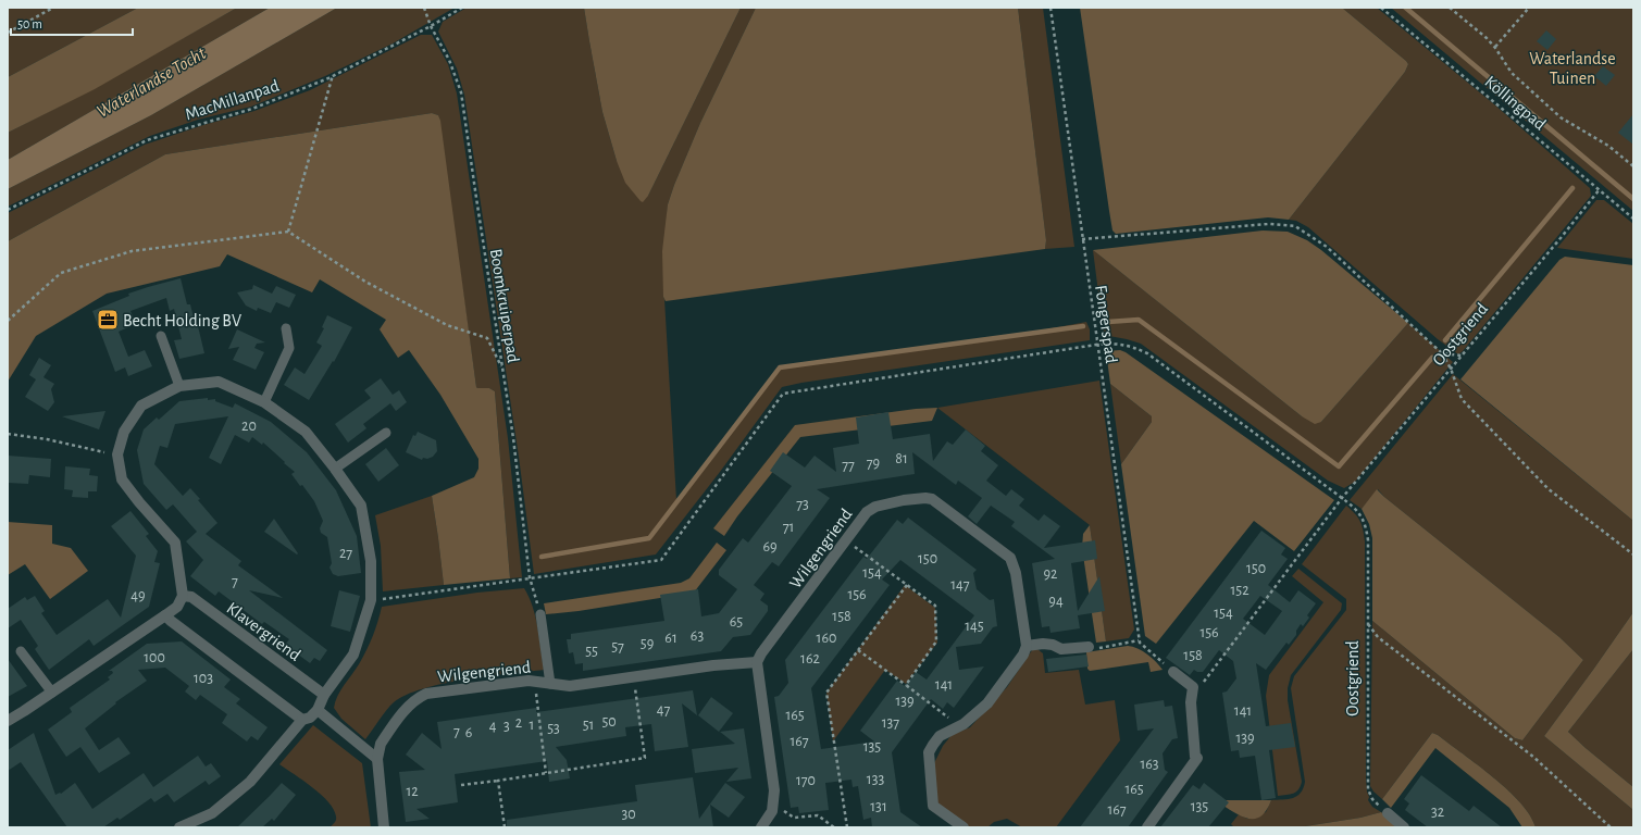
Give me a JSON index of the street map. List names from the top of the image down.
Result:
{
  "streets": {
    "street": ["Wilgengriend", "Klavergriend"],
    "path": [
      "MacMillanpad",
      "Köllingpad",
      "Boomkruiperpad",
      "Fongerspad",
      "Oostgriend"
    ]
  },
  "crossings": [
    ["MacMillanpad", "Boomkruiperpad"],
    ["Köllingpad", "Oostgriend"],
    ["Boomkruiperpad", "Oostgriend"],
    ["Fongerspad", "Oostgriend"]
  ],
  "water": ["Waterlandse Tocht"],
  "parks": ["Waterlandse Tuinen"],
  "places": {
    "office": ["Becht Holding BV"]
  },
  "house_numbers": [
    "20",
    "81",
    "79",
    "77",
    "73",
    "71",
    "69",
    "27",
    "150",
    "150",
    "154",
    "92",
    "7",
    "147",
    "152",
    "156",
    "49",
    "94",
    "154",
    "158",
    "65",
    "145",
    "156",
    "63",
    "61",
    "160",
    "59",
    "57",
    "55",
    "158",
    "100",
    "162",
    "103",
    "141",
    "139",
    "47",
    "141",
    "165",
    "50",
    "2",
    "137",
    "1",
    "51",
    "4",
    "3",
    "53",
    "7",
    "6",
    "139",
    "167",
    "135",
    "163",
    "133",
    "170",
    "165",
    "12",
    "131",
    "135",
    "167",
    "32",
    "30"
  ],
  "scale_bar": "50 m"
}
